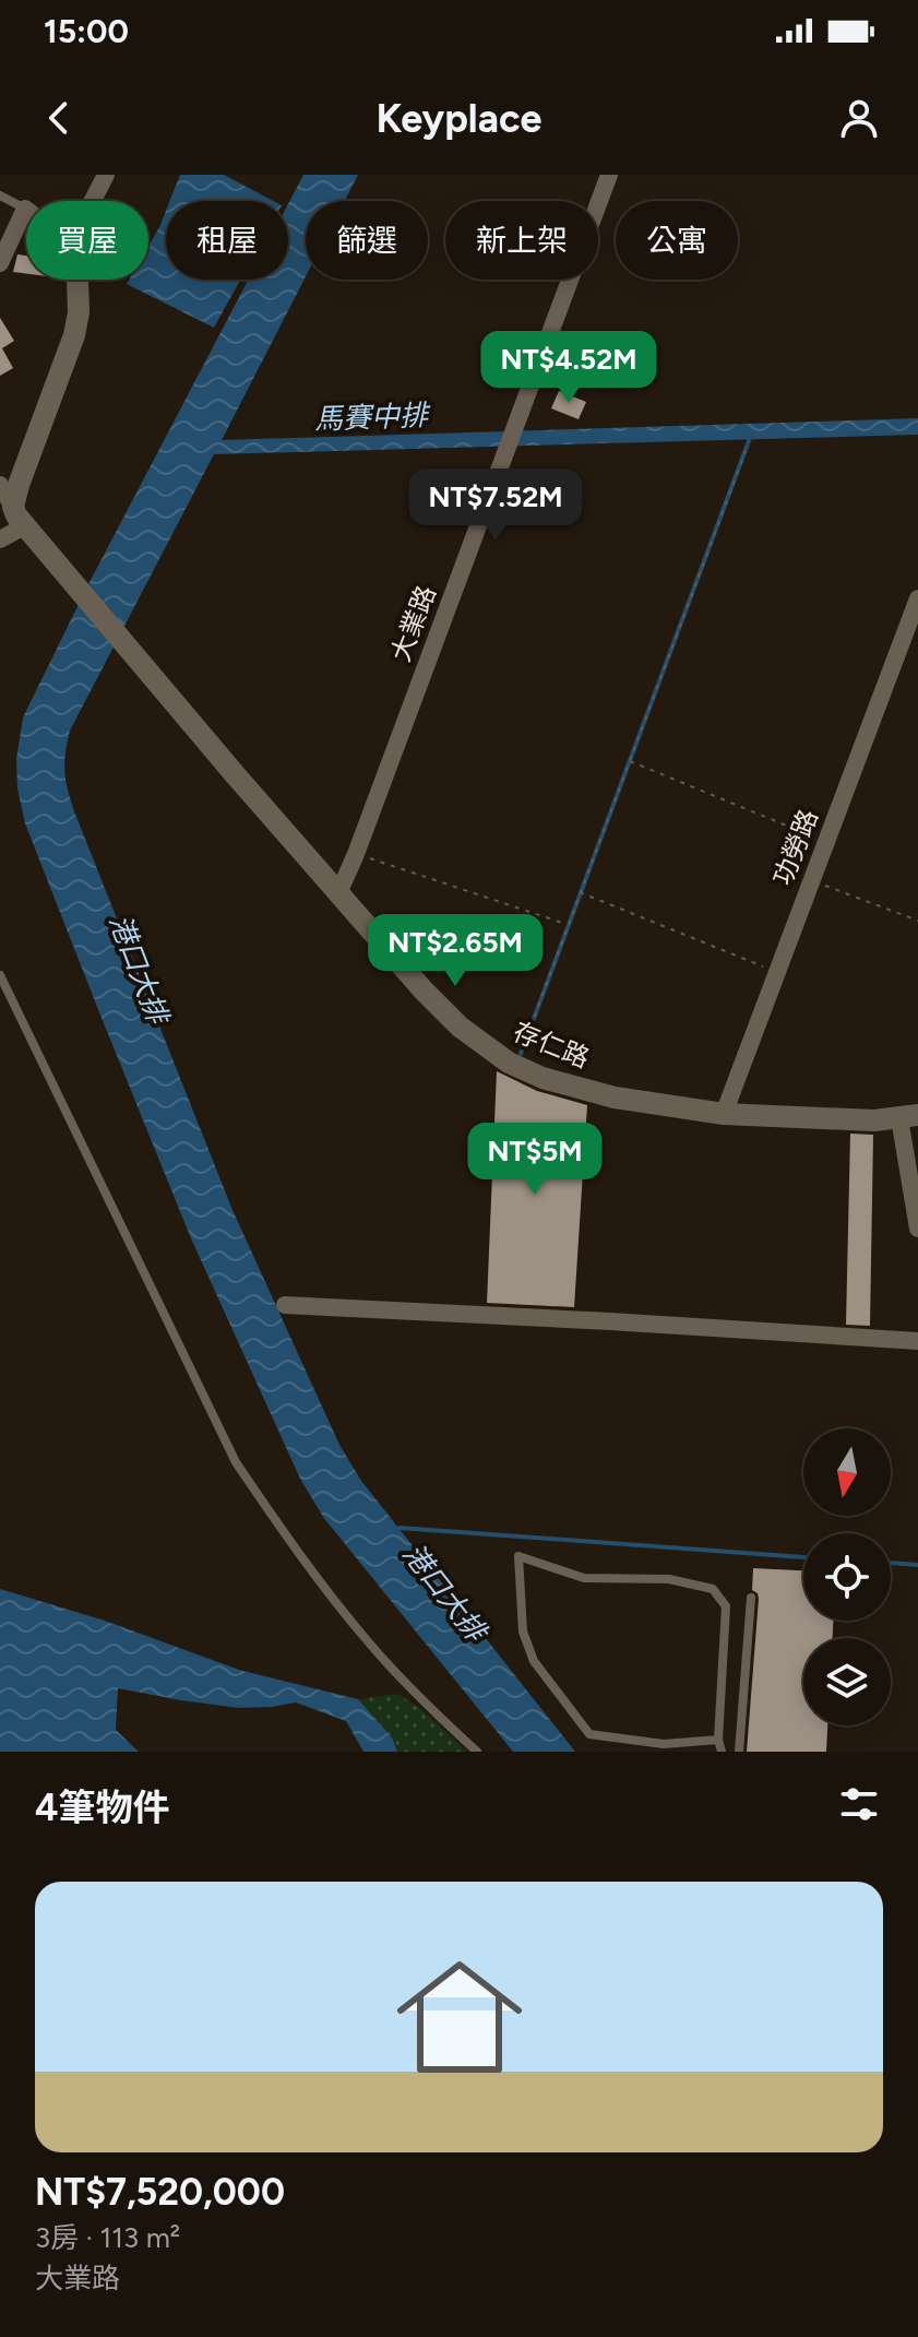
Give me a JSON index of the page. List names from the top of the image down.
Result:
{
  "streets": {
    "street": ["大業路", "功勞路", "存仁路"]
  },
  "crossings": [
    ["大業路", "存仁路"],
    ["功勞路", "存仁路"]
  ],
  "water": ["馬賽中排", "港口大排"],
  "north": "bottom",
  "page": {
    "status": "15:00",
    "header": "Keyplace",
    "chip": [
      "買屋",
      "租屋",
      "篩選",
      "新上架",
      "公寓"
    ],
    "price": [
      "NT$4.52M",
      "NT$7.52M",
      "NT$2.65M",
      "NT$5M"
    ],
    "heading": "4筆物件",
    "list": [
      {
        "name": "NT$7,520,000",
        "note": "3房 · 113 m² · 大業路"
      }
    ]
  }
}
